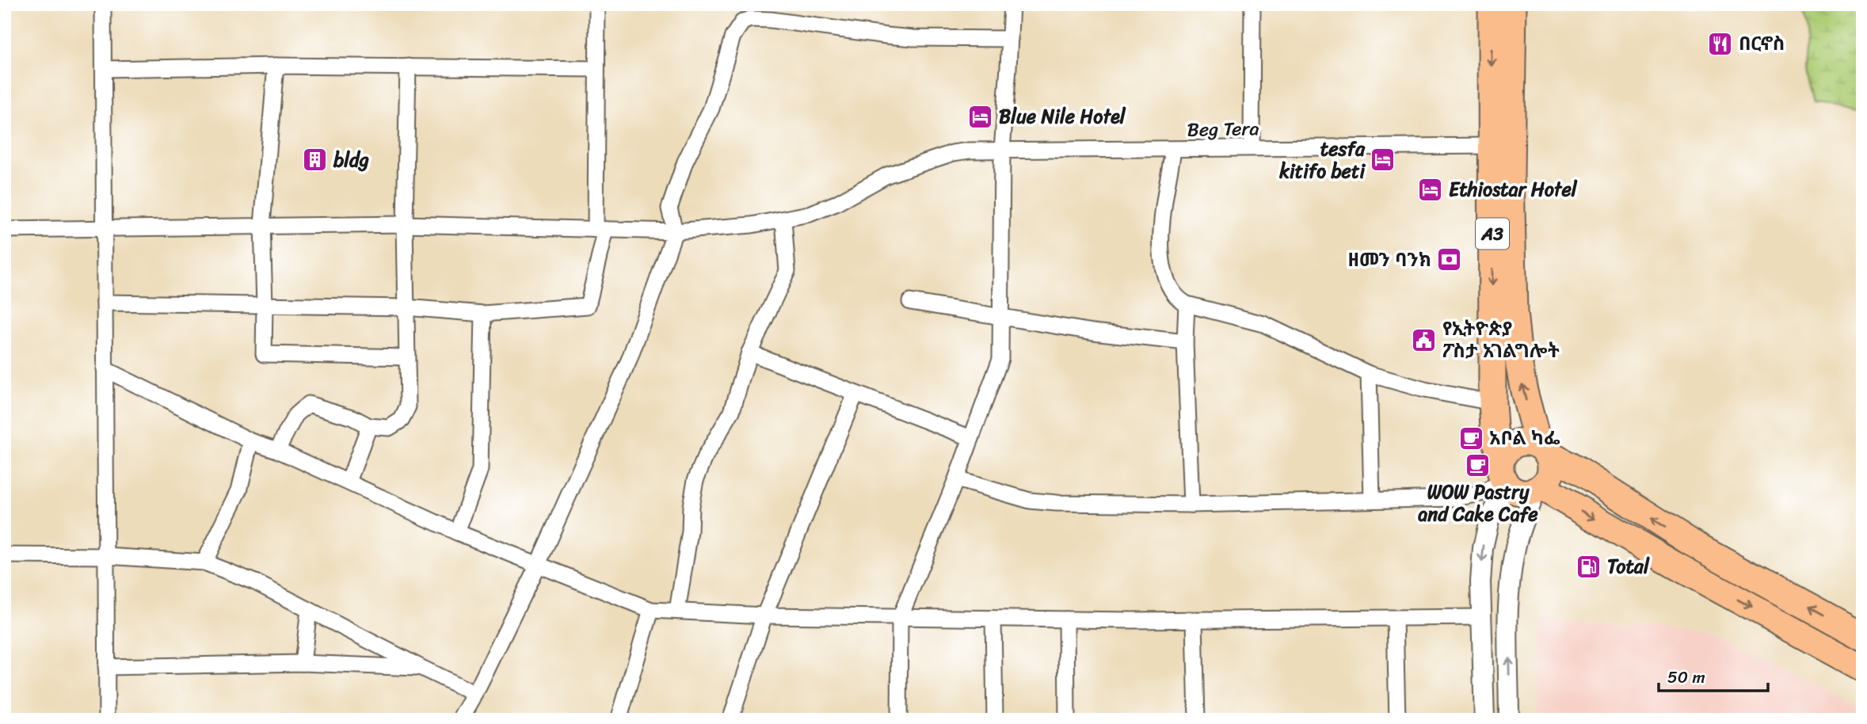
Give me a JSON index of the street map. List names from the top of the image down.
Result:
{
  "streets": {
    "highway": ["A3"],
    "street": ["Beg Tera"]
  },
  "crossings": [
    ["Beg Tera", "A3"]
  ],
  "places": {
    "restaurant": ["በርኖስ"],
    "hotel": ["Blue Nile Hotel", "tesfa kitifo beti", "Ethiostar Hotel"],
    "building": ["bldg"],
    "bank": ["ዘመን ባንክ"],
    "public building": ["የኢትዮጵያ ፖስታ አገልግሎት"],
    "cafe": ["አቦል ካፌ", "WOW Pastry and Cake Cafe"],
    "fuel station": ["Total"]
  },
  "scale_bar": "50 m"
}
